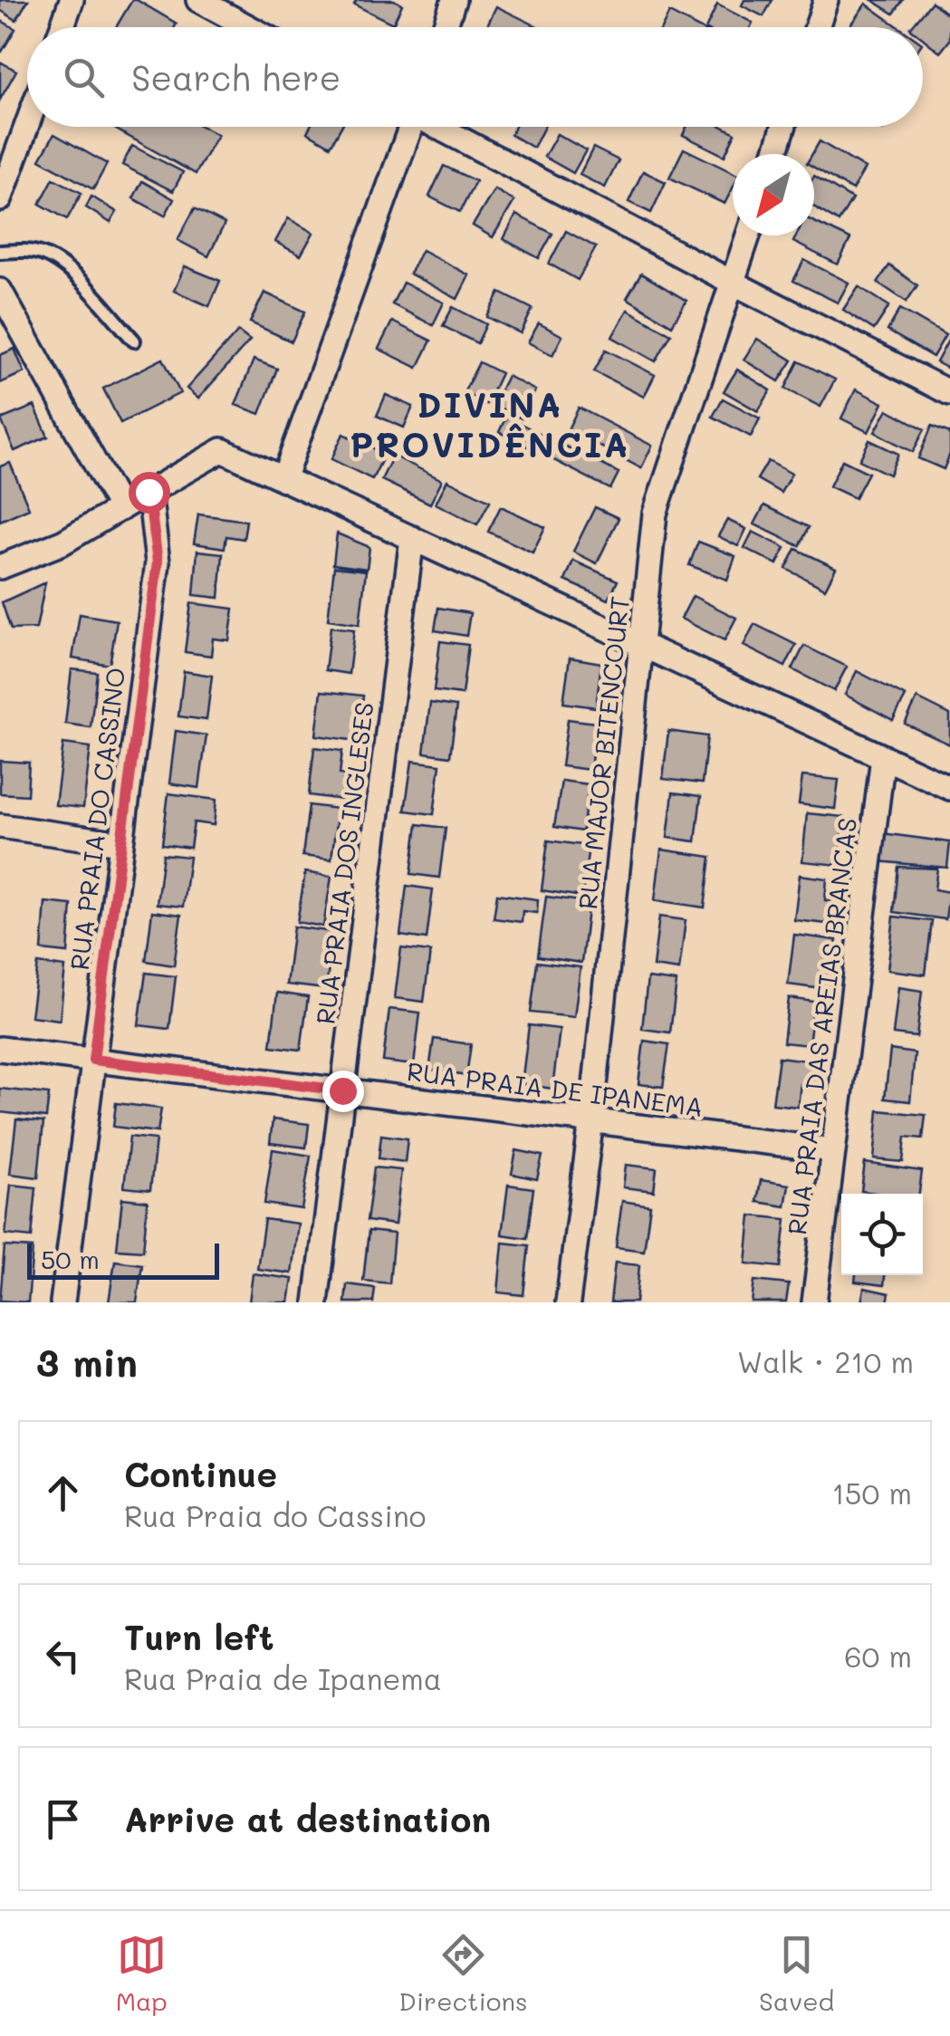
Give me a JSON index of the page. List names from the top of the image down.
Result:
{
  "streets": {
    "street": [
      "RUA MAJOR BITENCOURT",
      "RUA PRAIA DO CASSINO",
      "RUA PRAIA DOS INGLESES",
      "RUA PRAIA DAS AREIAS BRANCAS",
      "RUA PRAIA DE IPANEMA"
    ]
  },
  "crossings": [
    ["RUA MAJOR BITENCOURT", "RUA PRAIA DE IPANEMA"],
    ["RUA PRAIA DO CASSINO", "RUA PRAIA DE IPANEMA"],
    ["RUA PRAIA DOS INGLESES", "RUA PRAIA DE IPANEMA"],
    ["RUA PRAIA DAS AREIAS BRANCAS", "RUA PRAIA DE IPANEMA"]
  ],
  "districts": ["DIVINA PROVIDÊNCIA"],
  "scale_bar": "50 m",
  "north": "bottom left",
  "page": {
    "search": "Search here",
    "scale": "50 m",
    "heading": ["3 min", "Walk · 210 m"],
    "list": [
      ["Continue", "Rua Praia do Cassino", "150 m"],
      ["Turn left", "Rua Praia de Ipanema", "60 m"],
      "Arrive at destination"
    ],
    "nav": ["Map", "Directions", "Saved"]
  }
}
